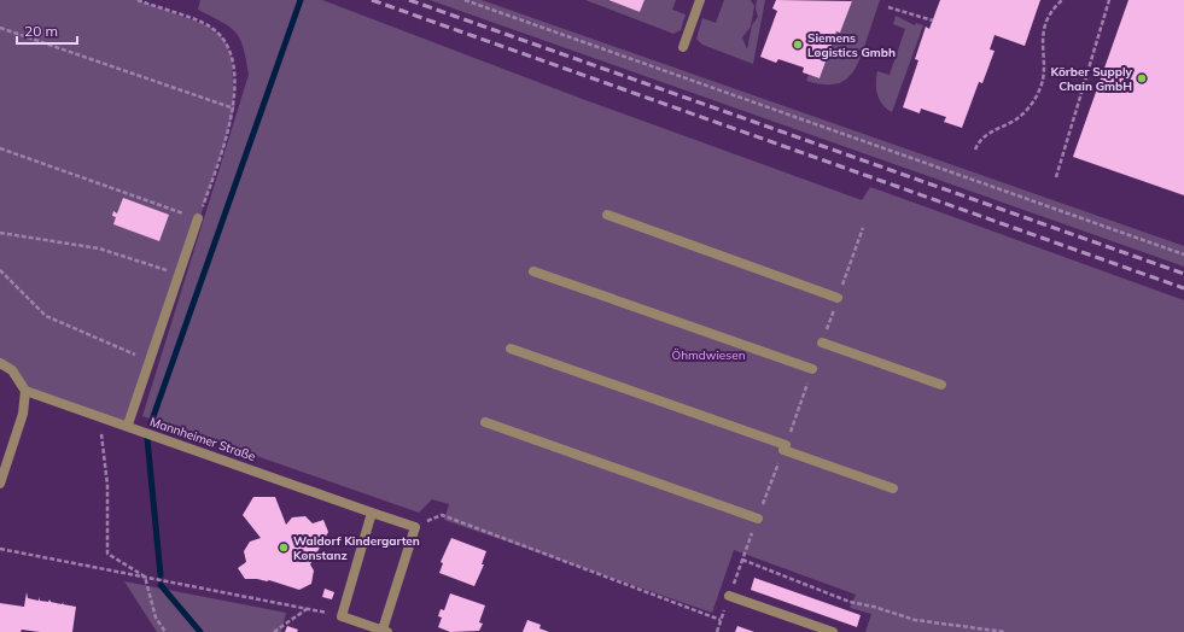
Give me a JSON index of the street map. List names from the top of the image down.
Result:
{
  "streets": {
    "street": ["Mannheimer Straße"]
  },
  "parks": ["Öhmdwiesen"],
  "places": ["Siemens Logistics Gmbh", "Körber Supply Chain GmbH", "Waldorf Kindergarten Konstanz"],
  "scale_bar": "20 m"
}
